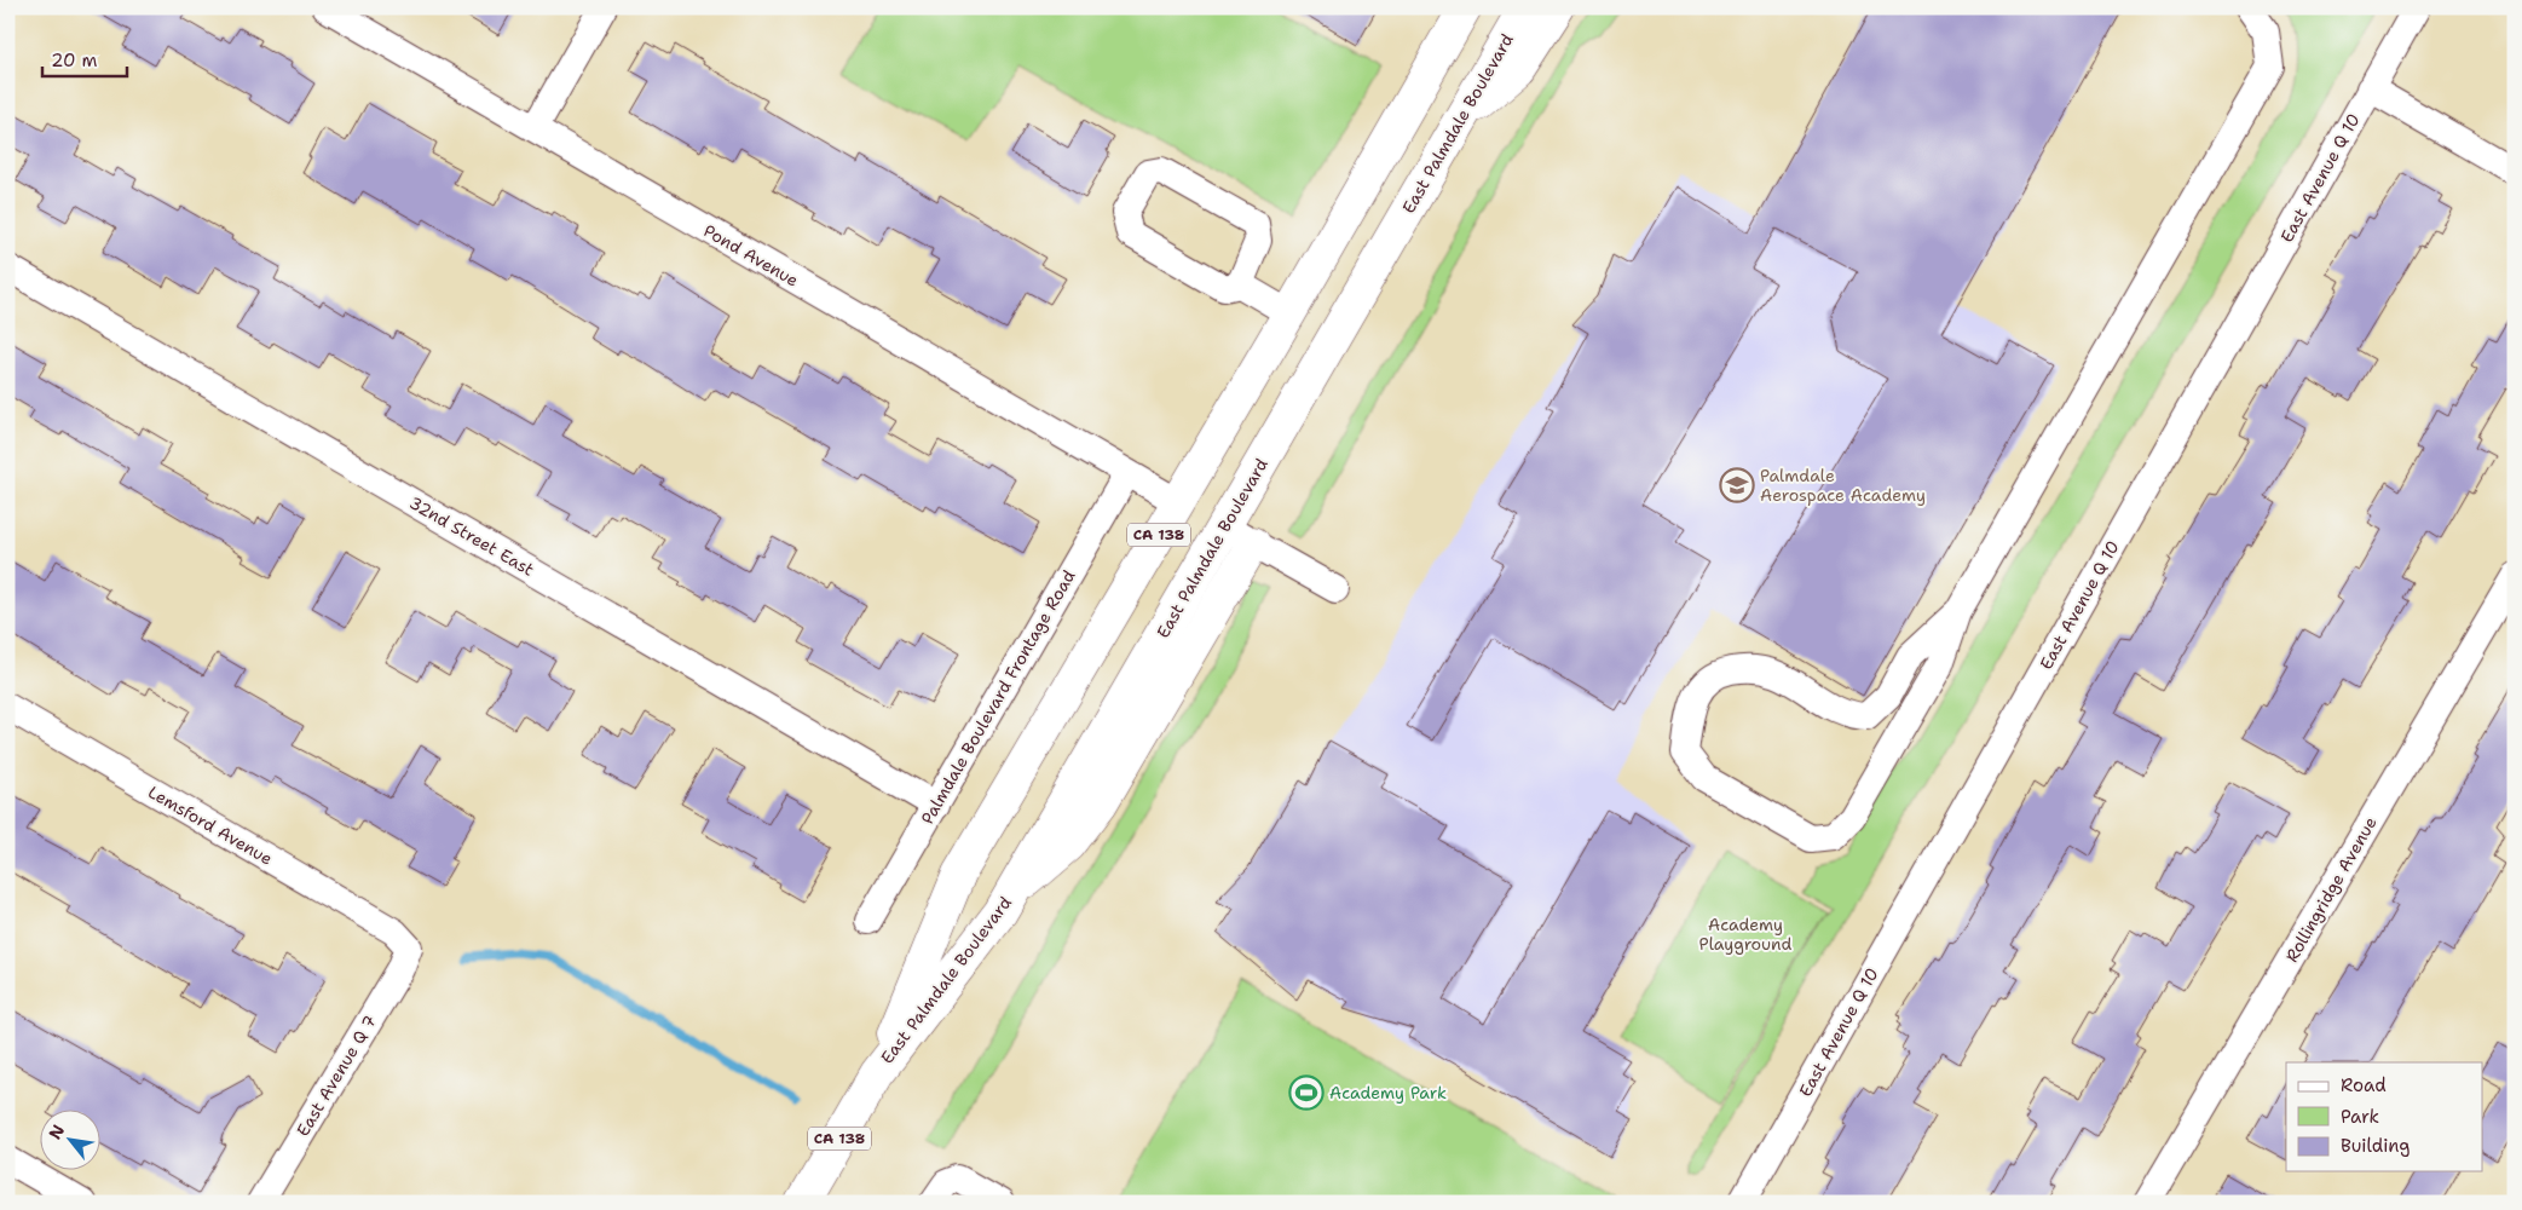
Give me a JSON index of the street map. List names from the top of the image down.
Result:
{
  "streets": {
    "highway": ["East Palmdale Boulevard", "CA 138"],
    "street": [
      "East Avenue Q 10",
      "Pond Avenue",
      "32nd Street East",
      "Palmdale Boulevard Frontage Road",
      "Lemsford Avenue",
      "Rollingridge Avenue",
      "East Avenue Q 7"
    ]
  },
  "crossings": [
    ["East Palmdale Boulevard", "Pond Avenue"],
    ["Pond Avenue", "Palmdale Boulevard Frontage Road"],
    ["32nd Street East", "Palmdale Boulevard Frontage Road"],
    ["Lemsford Avenue", "East Avenue Q 7"]
  ],
  "parks": ["Academy Playground"],
  "places": {
    "school or university": ["Palmdale Aerospace Academy"],
    "sports": ["Academy Park"]
  },
  "legend": ["Road", "Park", "Building"],
  "scale_bar": "20 m",
  "north": "top left"
}
